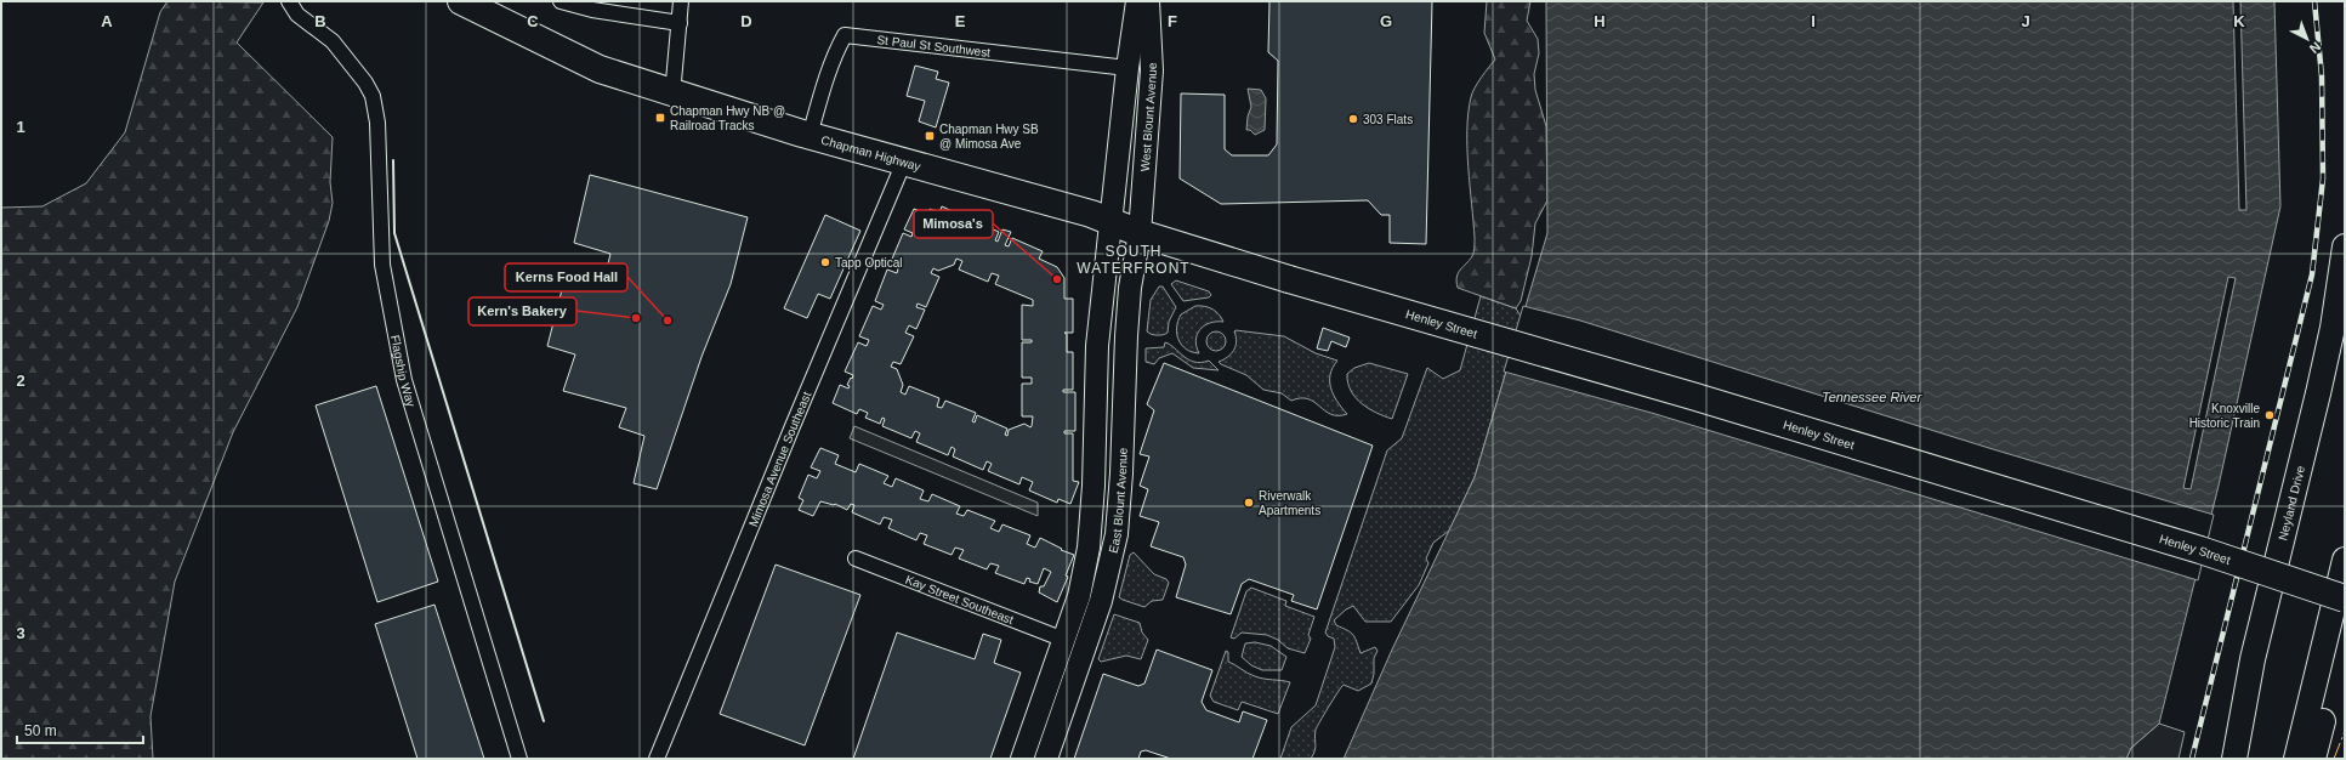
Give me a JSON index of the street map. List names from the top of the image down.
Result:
{
  "streets": {
    "highway": ["Chapman Highway", "Henley Street"],
    "main road": ["West Blount Avenue", "East Blount Avenue", "Neyland Drive"],
    "street": [
      "St Paul St Southwest",
      "Flagship Way",
      "Mimosa Avenue Southeast",
      "Kay Street Southeast"
    ]
  },
  "crossings": [
    ["St Paul St Southwest", "Chapman Highway"],
    ["West Blount Avenue", "Chapman Highway"],
    ["West Blount Avenue", "East Blount Avenue"],
    ["Chapman Highway", "Henley Street"],
    ["Chapman Highway", "Mimosa Avenue Southeast"],
    ["Chapman Highway", "East Blount Avenue"]
  ],
  "districts": ["SOUTH WATERFRONT"],
  "water": ["Tennessee River"],
  "places": {
    "transit": ["Chapman Hwy NB @ Railroad Tracks", "Chapman Hwy SB @ Mimosa Ave"],
    "other": [
      "303 Flats",
      "Tapp Optical",
      "Mimosa's",
      "Kern's Bakery",
      "Kerns Food Hall",
      "Knoxville Historic Train",
      "Riverwalk Apartments"
    ]
  },
  "scale_bar": "50 m",
  "north": "bottom right",
  "grid": {
    "columns": [
      "A",
      "B",
      "C",
      "D",
      "E",
      "F",
      "G",
      "H",
      "I",
      "J",
      "K"
    ],
    "rows": ["1", "2", "3"]
  }
}
